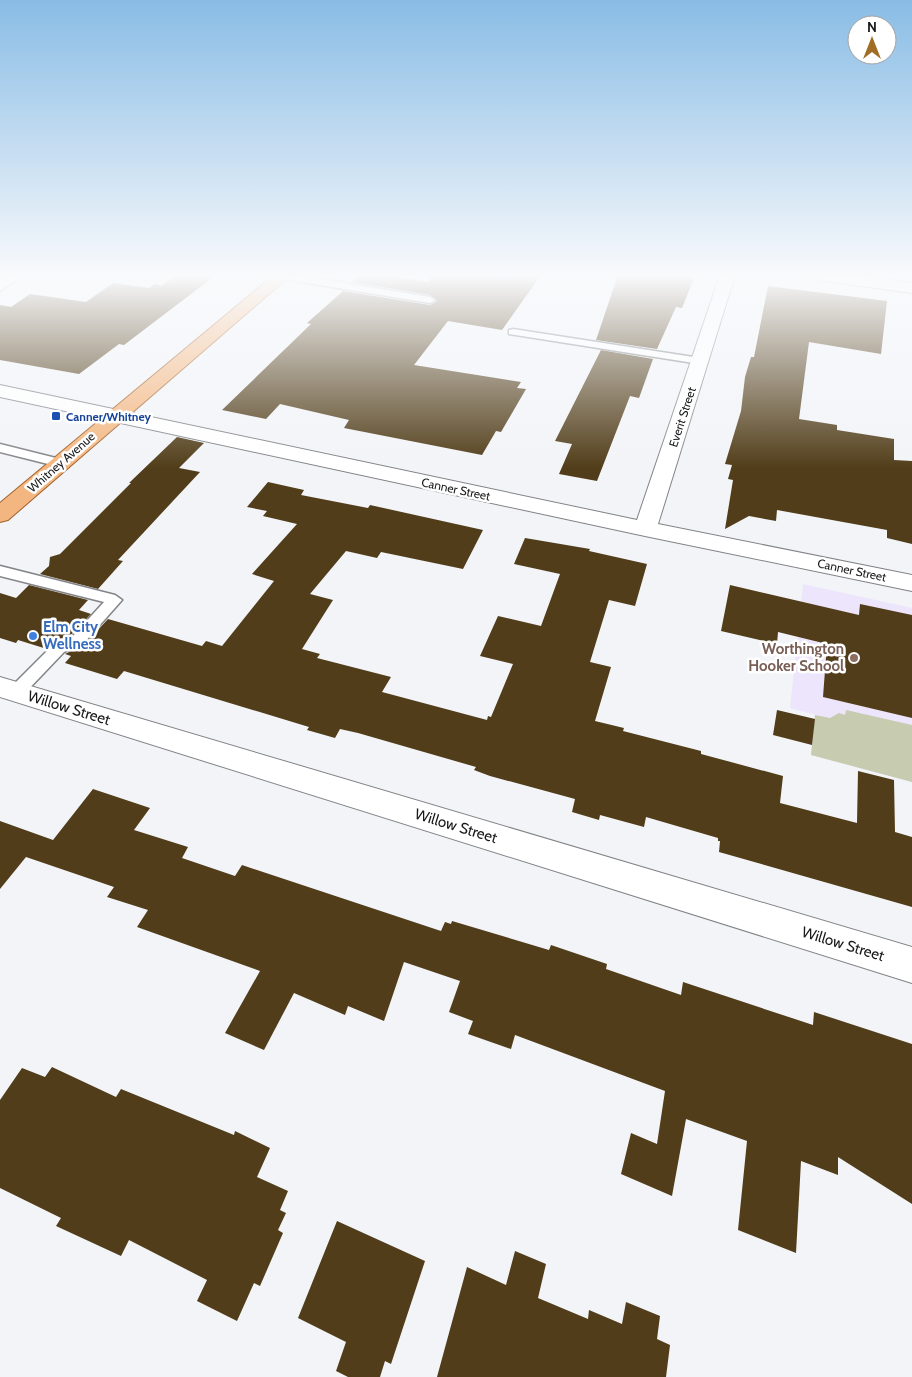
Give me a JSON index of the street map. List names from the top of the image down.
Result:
{
  "streets": {
    "main road": ["Whitney Avenue"],
    "street": ["Everit Street", "Canner Street", "Willow Street"]
  },
  "crossings": [
    ["Everit Street", "Canner Street"],
    ["Whitney Avenue", "Canner Street"]
  ],
  "places": {
    "transit": ["Canner/Whitney"],
    "other": ["Elm City Wellness", "Worthington Hooker School"]
  },
  "north": "top"
}
